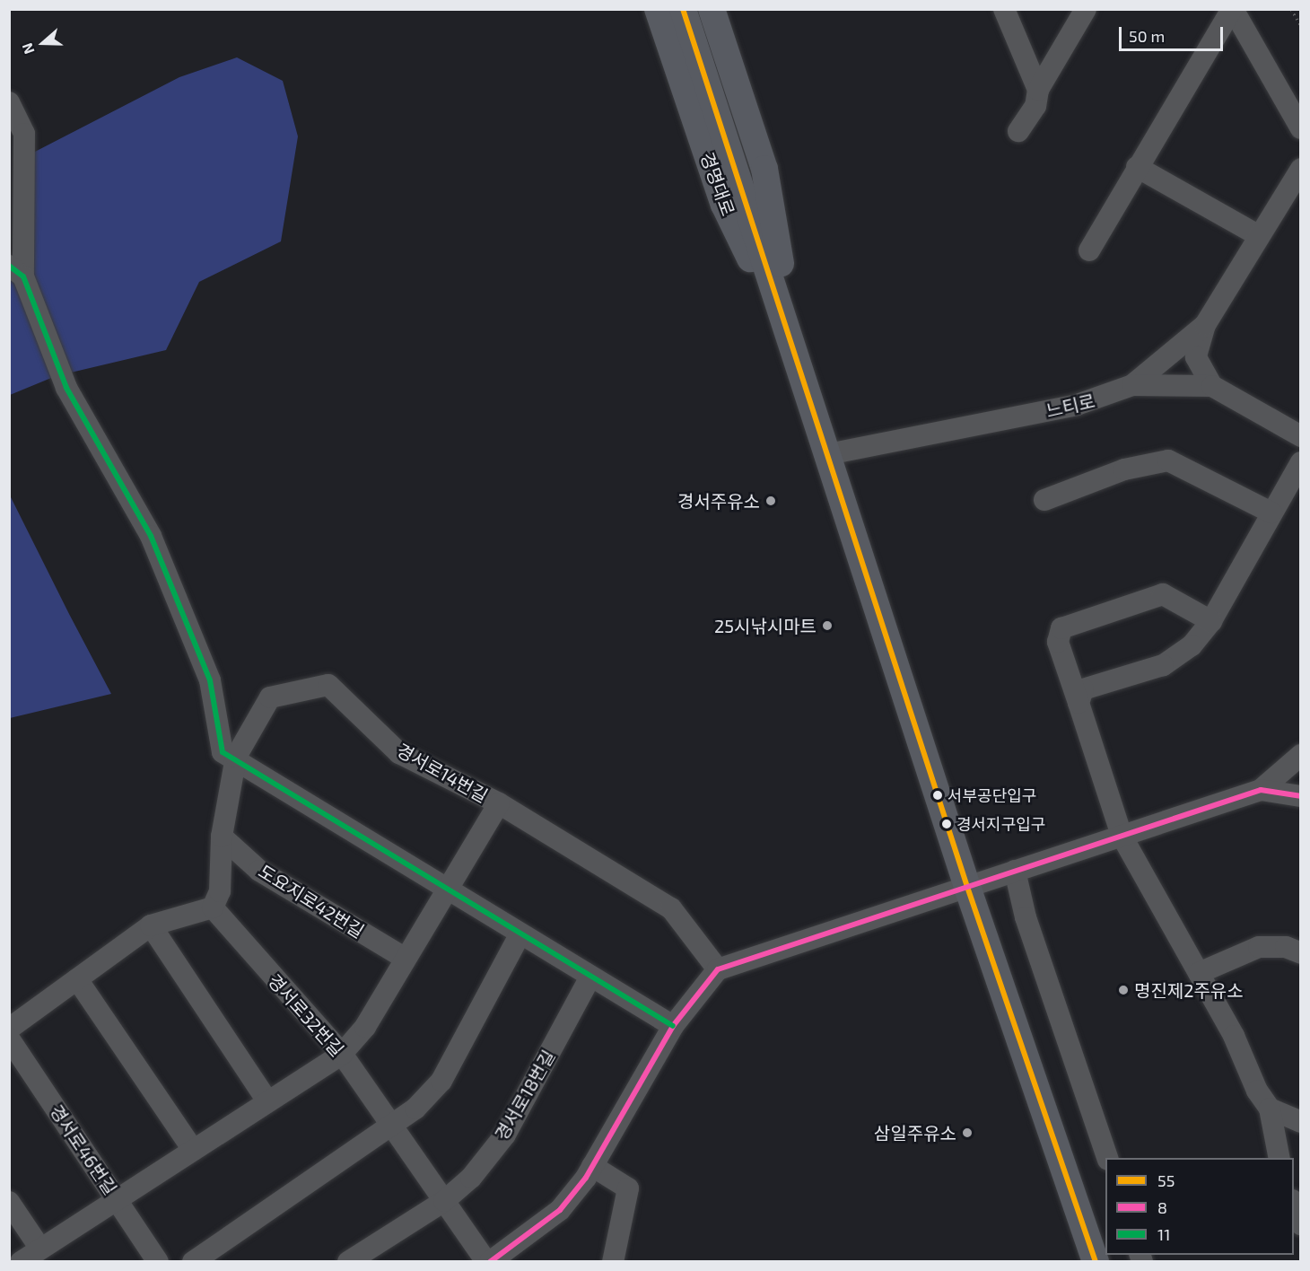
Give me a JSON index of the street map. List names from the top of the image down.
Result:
{
  "streets": {
    "main road": ["경명대로"],
    "street": [
      "느티로",
      "경서로14번길",
      "도요지로42번길",
      "경서로32번길",
      "경서로18번길",
      "경서로46번길"
    ]
  },
  "crossings": [
    ["경명대로", "느티로"],
    ["경서로14번길", "도요지로42번길"],
    ["경서로14번길", "경서로32번길"],
    ["경서로32번길", "경서로18번길"]
  ],
  "places": [
    "경서주유소",
    "25시낚시마트",
    "서부공단입구",
    "경서지구입구",
    "명진제2주유소",
    "삼일주유소"
  ],
  "lines": ["transit line 55", "transit line 11", "transit line 8"],
  "legend": ["55", "8", "11"],
  "scale_bar": "50 m",
  "north": "left"
}
